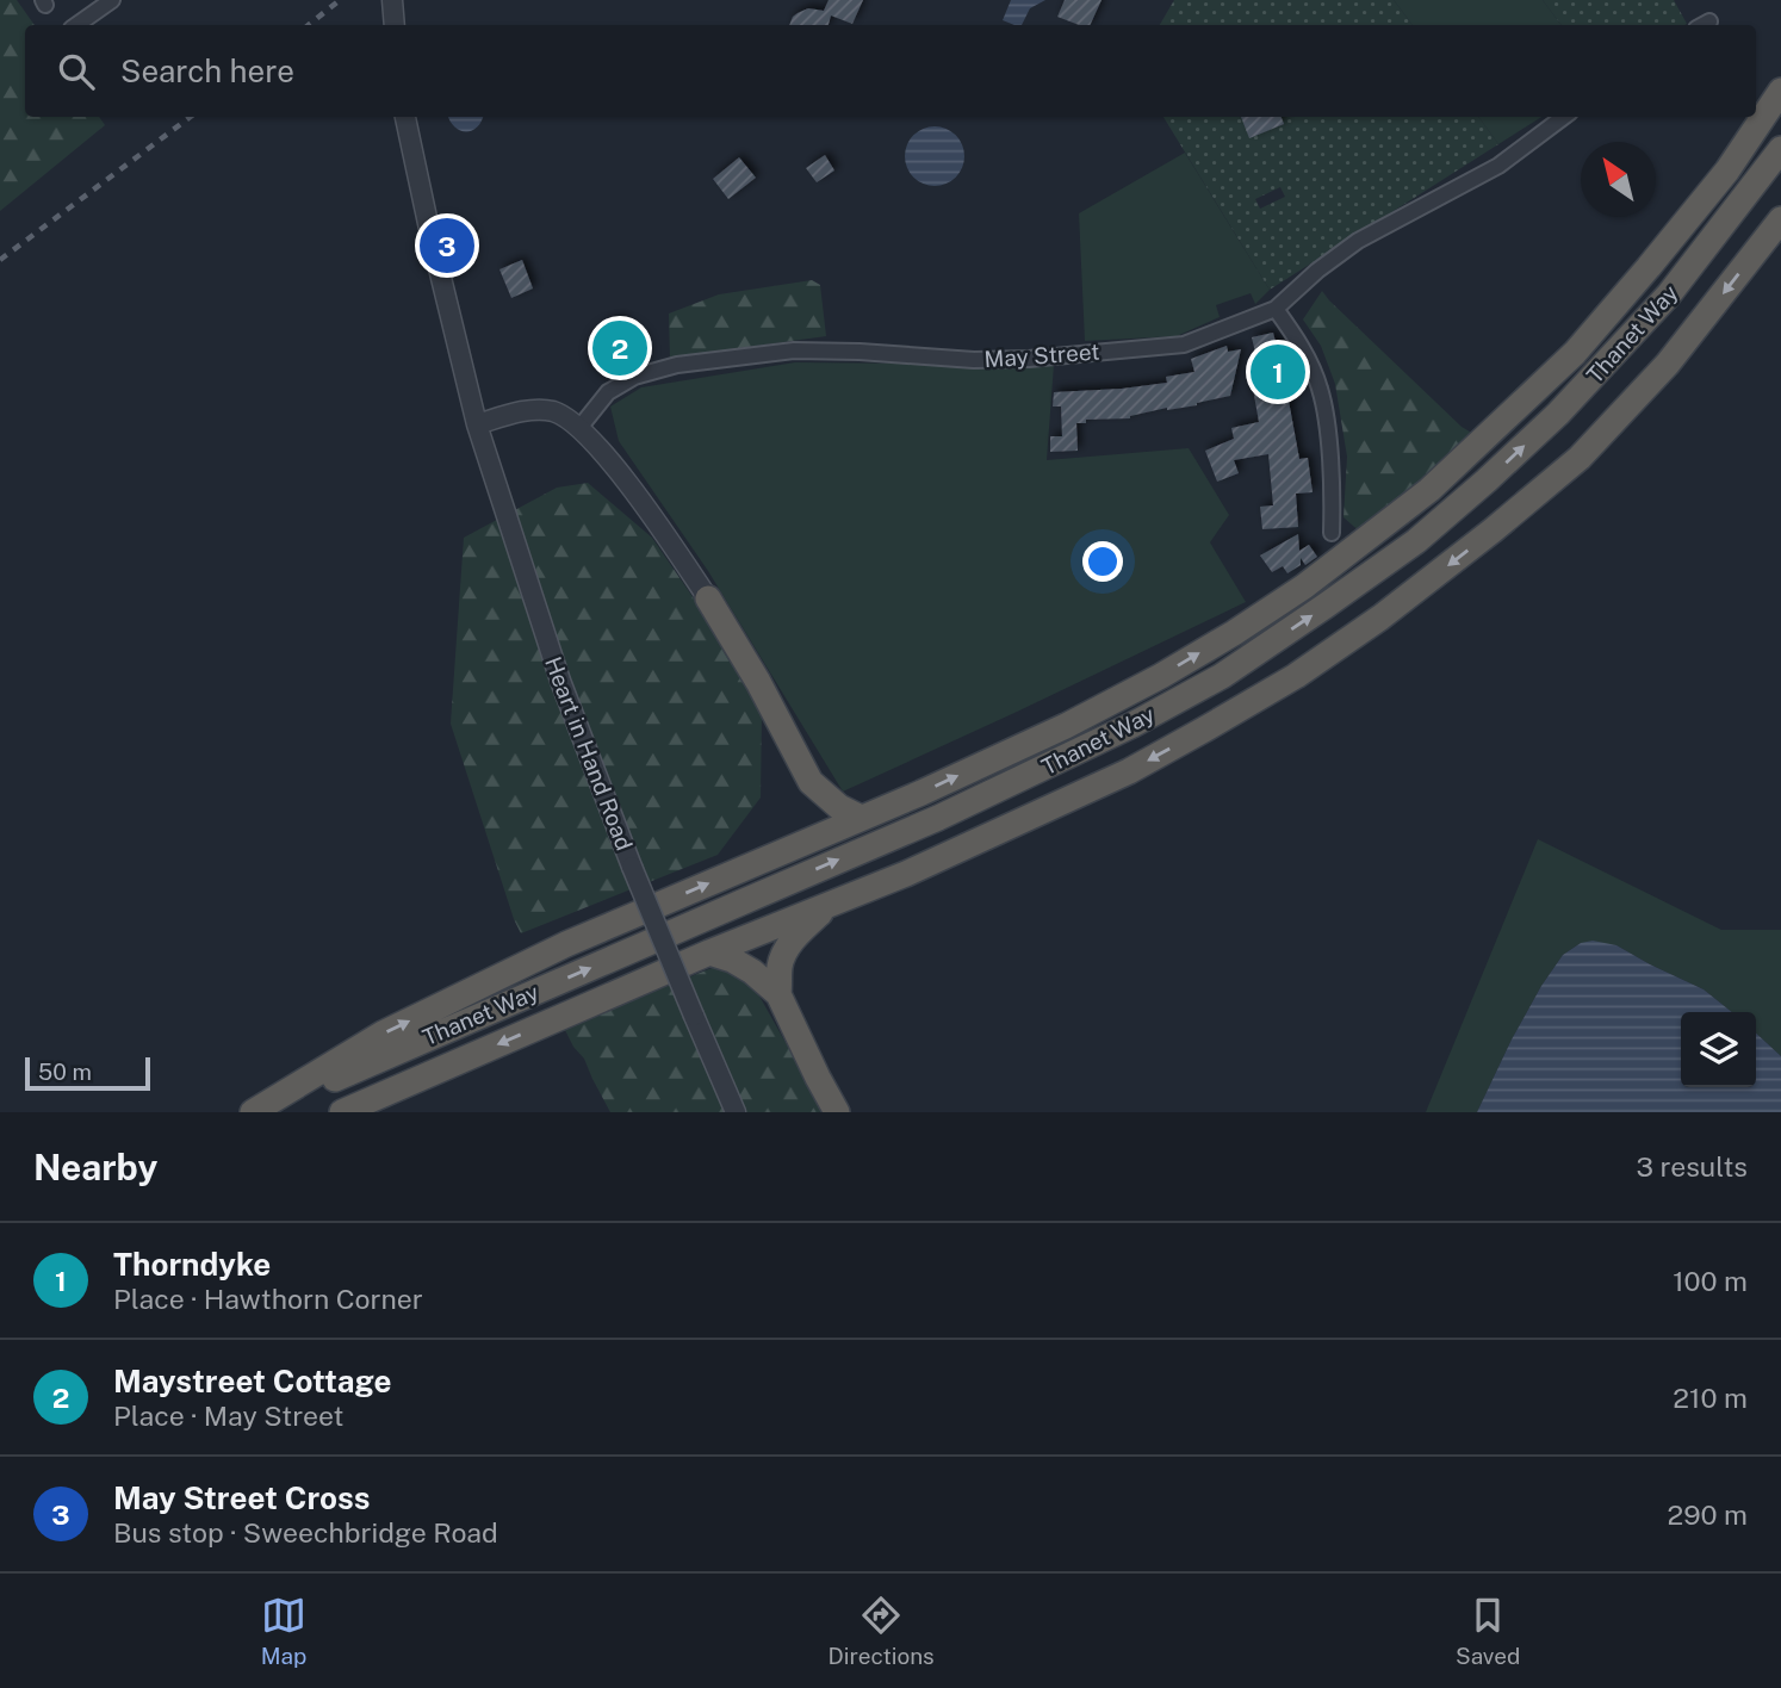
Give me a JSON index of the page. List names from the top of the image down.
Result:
{
  "streets": {
    "highway": ["Thanet Way"],
    "street": ["May Street", "Heart in Hand Road"]
  },
  "scale_bar": "50 m",
  "north": "top left",
  "page": {
    "search": "Search here",
    "pins": ["3", "2", "1"],
    "scale": "50 m",
    "heading": ["Nearby", "3 results"],
    "list": [
      {
        "mark": "1",
        "name": "Thorndyke",
        "note": "Place · Hawthorn Corner",
        "value": "100 m"
      },
      {
        "mark": "2",
        "name": "Maystreet Cottage",
        "note": "Place · May Street",
        "value": "210 m"
      },
      {
        "mark": "3",
        "name": "May Street Cross",
        "note": "Bus stop · Sweechbridge Road",
        "value": "290 m"
      }
    ],
    "nav": ["Map", "Directions", "Saved"]
  }
}
